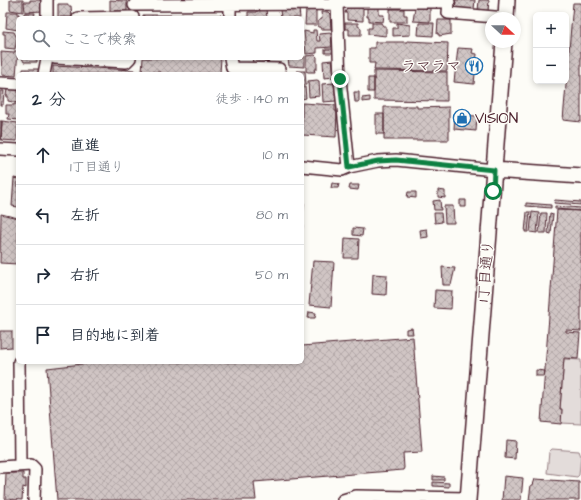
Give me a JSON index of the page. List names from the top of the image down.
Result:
{
  "streets": {
    "street": ["1丁目通り"]
  },
  "places": {
    "restaurant": ["ラマラマ"],
    "shop": ["VISION"]
  },
  "north": "right",
  "page": {
    "map_buttons": ["+", "−"],
    "search": "ここで検索",
    "heading": ["2 分", "徒歩 · 140 m"],
    "list": [
      ["直進", "1丁目通り", "10 m"],
      ["左折", "80 m"],
      ["右折", "50 m"],
      "目的地に到着"
    ]
  }
}
